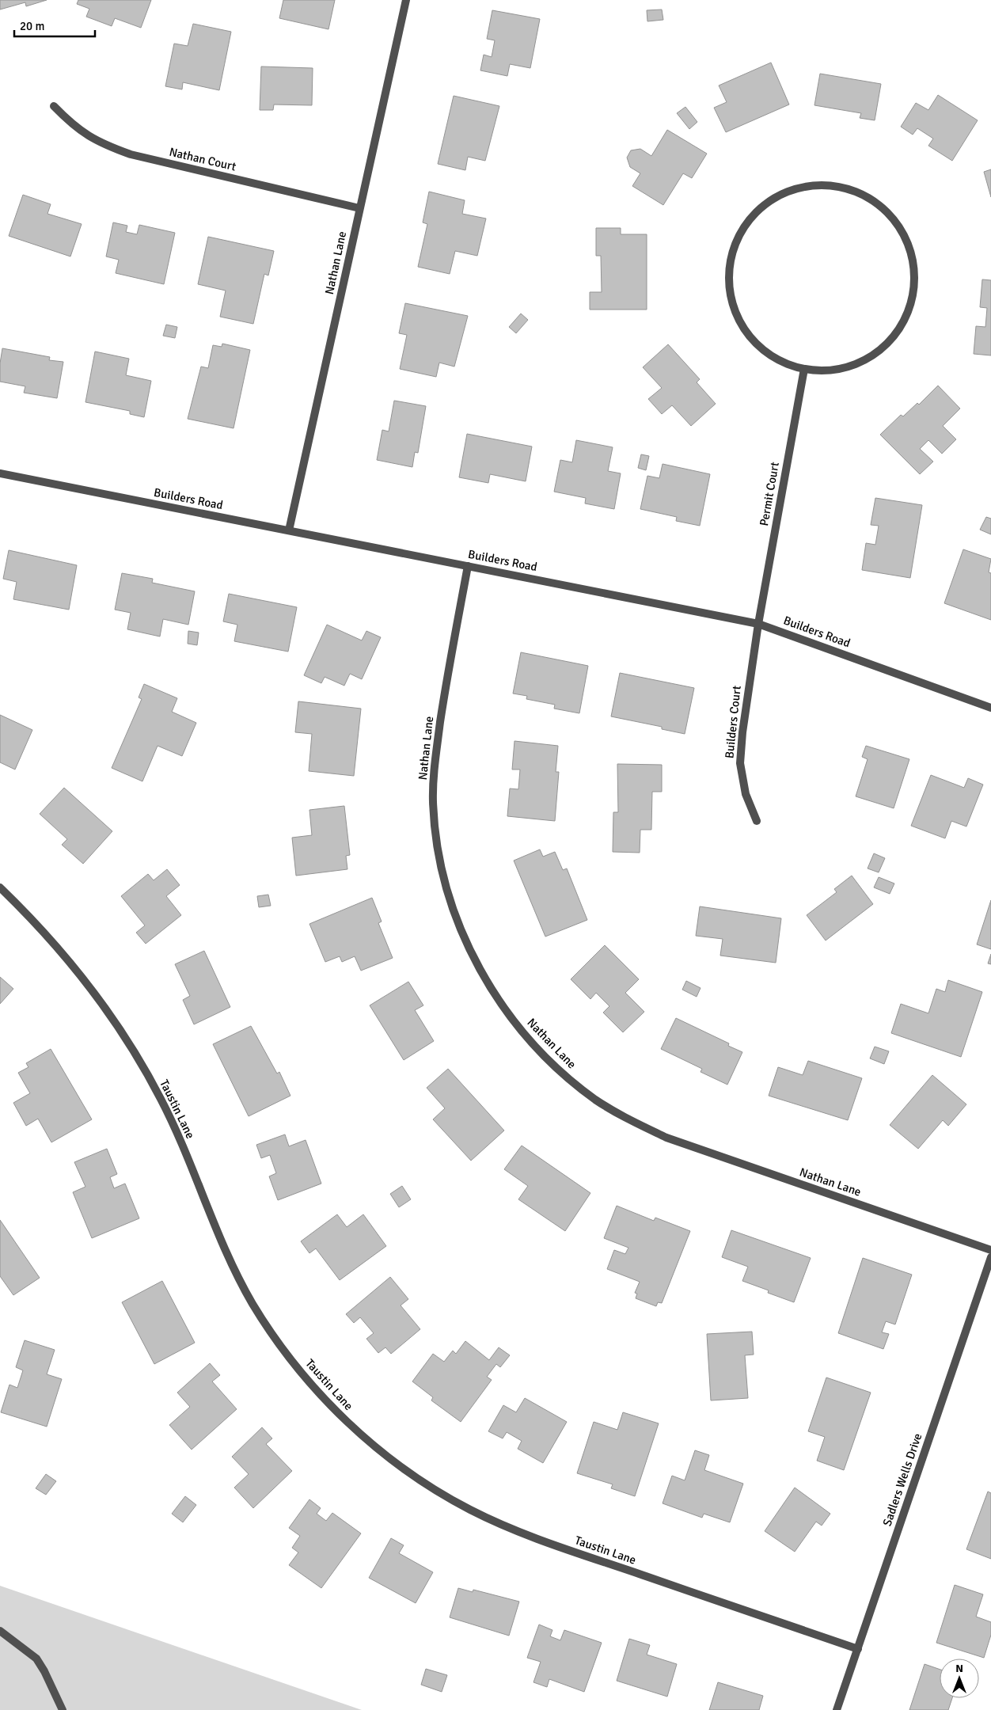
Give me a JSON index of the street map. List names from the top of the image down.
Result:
{
  "streets": {
    "street": [
      "Nathan Court",
      "Nathan Lane",
      "Permit Court",
      "Builders Road",
      "Builders Court",
      "Taustin Lane",
      "Sadlers Wells Drive"
    ]
  },
  "crossings": [
    ["Nathan Court", "Nathan Lane"],
    ["Nathan Lane", "Builders Road"],
    ["Permit Court", "Builders Road"],
    ["Permit Court", "Builders Court"],
    ["Builders Road", "Builders Court"],
    ["Taustin Lane", "Sadlers Wells Drive"]
  ],
  "scale_bar": "20 m",
  "north": "top"
}
